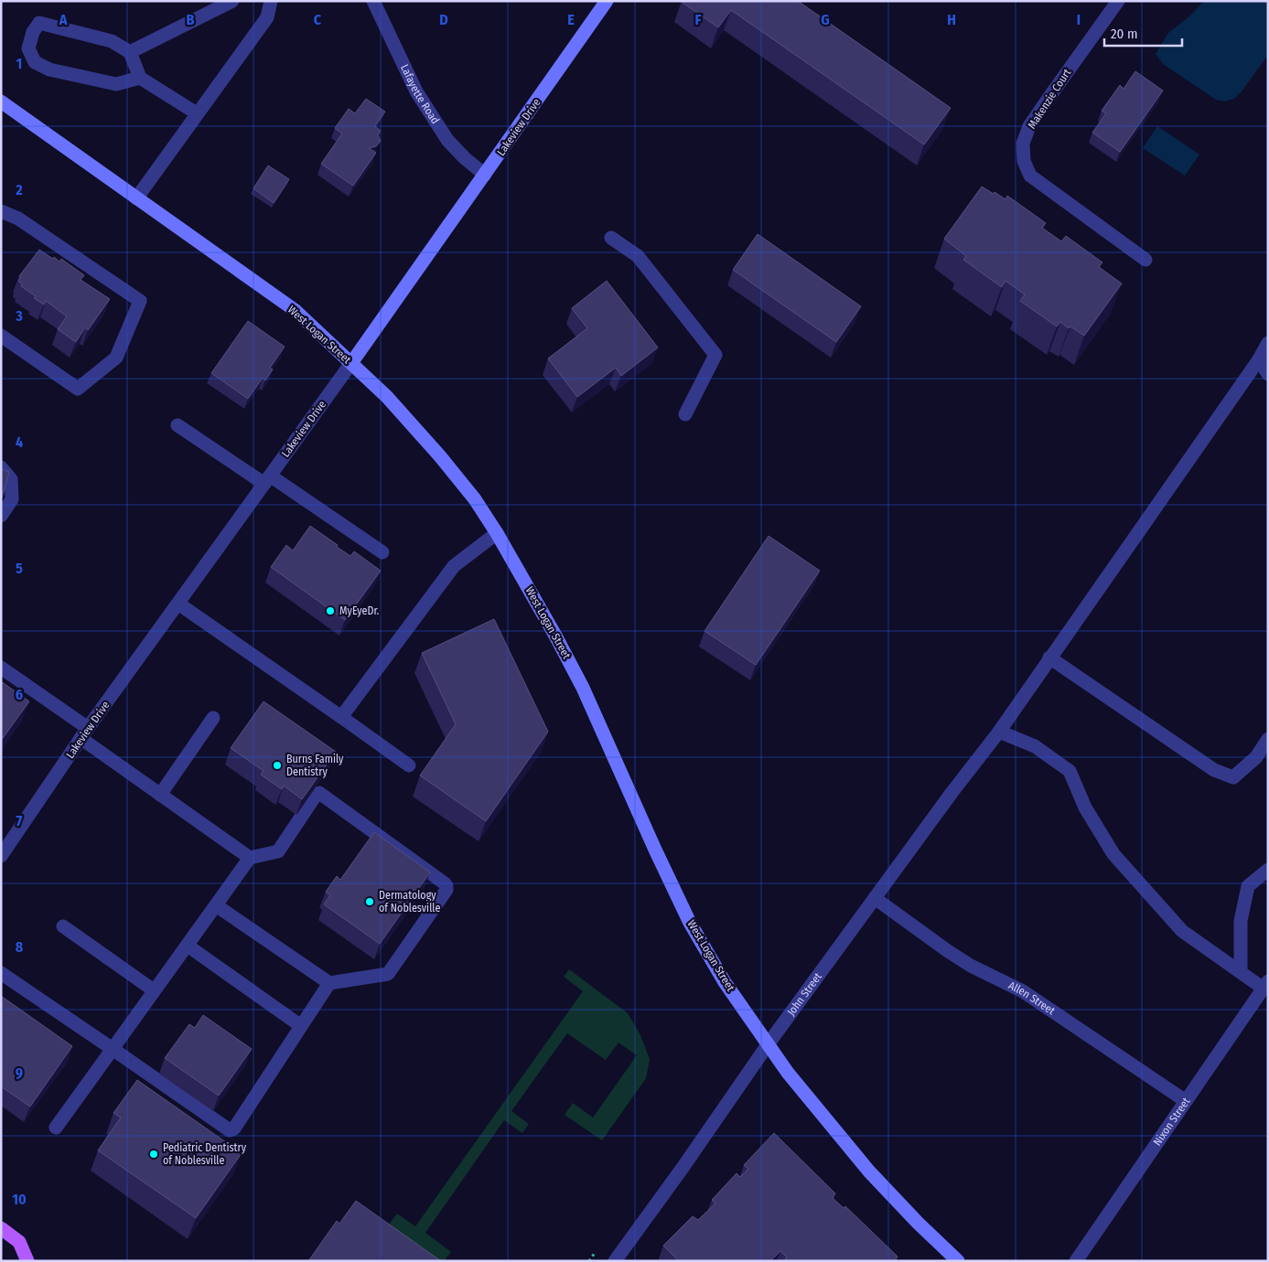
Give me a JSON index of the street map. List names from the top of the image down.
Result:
{
  "streets": {
    "street": [
      "Lafayette Road",
      "Makenzie Court",
      "Lakeview Drive",
      "West Logan Street",
      "John Street",
      "Allen Street",
      "Nixon Street"
    ]
  },
  "crossings": [
    ["Lafayette Road", "Lakeview Drive"],
    ["Lakeview Drive", "West Logan Street"],
    ["West Logan Street", "John Street"],
    ["John Street", "Allen Street"],
    ["Allen Street", "Nixon Street"]
  ],
  "places": [
    "MyEyeDr.",
    "Burns Family Dentistry",
    "Dermatology of Noblesville",
    "Pediatric Dentistry of Noblesville"
  ],
  "scale_bar": "20 m",
  "grid": {
    "columns": [
      "A",
      "B",
      "C",
      "D",
      "E",
      "F",
      "G",
      "H",
      "I"
    ],
    "rows": [
      "1",
      "2",
      "3",
      "4",
      "5",
      "6",
      "7",
      "8",
      "9",
      "10"
    ]
  }
}
